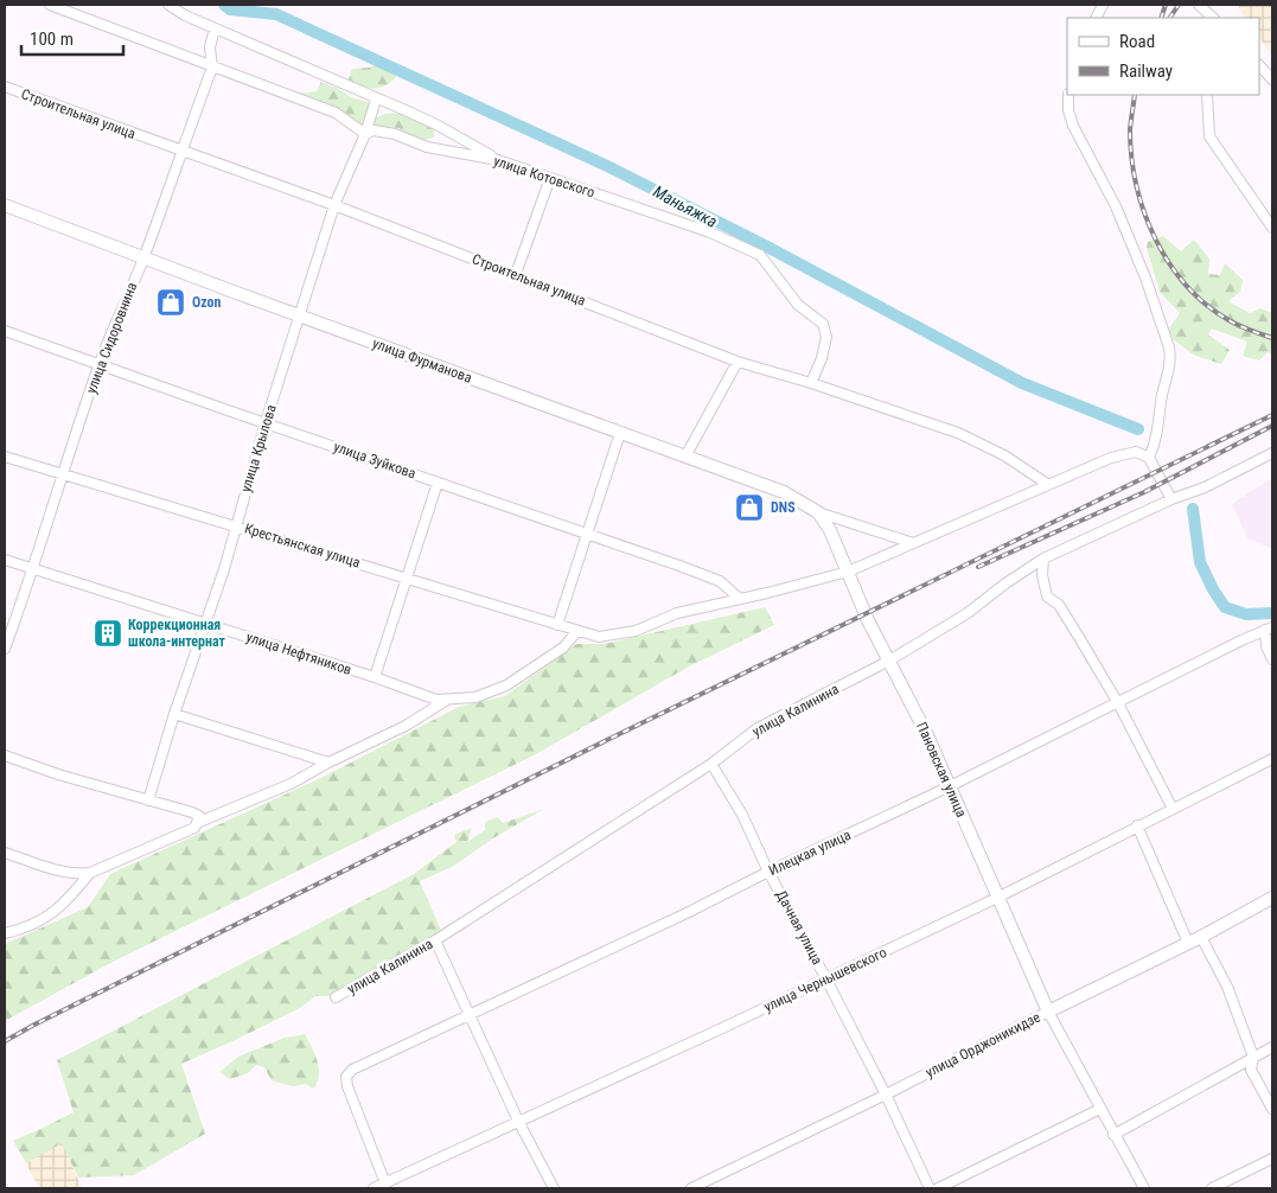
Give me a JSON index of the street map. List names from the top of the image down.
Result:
{
  "streets": {
    "main road": ["улица Фурманова", "Пановская улица", "улица Орджоникидзе"],
    "street": [
      "Строительная улица",
      "улица Котовского",
      "улица Сидоровнина",
      "улица Крылова",
      "улица Зуйкова",
      "Крестьянская улица",
      "улица Нефтяников",
      "улица Калинина",
      "Илецкая улица",
      "Дачная улица",
      "улица Чернышевского"
    ]
  },
  "crossings": [
    ["Строительная улица", "улица Котовского"],
    ["Строительная улица", "улица Сидоровнина"],
    ["Строительная улица", "улица Крылова"],
    ["улица Котовского", "улица Крылова"],
    ["улица Сидоровнина", "улица Фурманова"],
    ["улица Сидоровнина", "улица Зуйкова"],
    ["улица Сидоровнина", "Крестьянская улица"],
    ["улица Сидоровнина", "улица Нефтяников"],
    ["улица Фурманова", "улица Крылова"],
    ["улица Фурманова", "Пановская улица"],
    ["улица Крылова", "улица Зуйкова"],
    ["улица Крылова", "Крестьянская улица"],
    ["улица Крылова", "улица Нефтяников"],
    ["улица Зуйкова", "Крестьянская улица"],
    ["Крестьянская улица", "улица Нефтяников"],
    ["улица Калинина", "Пановская улица"],
    ["улица Калинина", "Дачная улица"],
    ["Пановская улица", "Илецкая улица"],
    ["Пановская улица", "улица Чернышевского"],
    ["Пановская улица", "улица Орджоникидзе"],
    ["Илецкая улица", "Дачная улица"],
    ["Илецкая улица", "улица Чернышевского"],
    ["Дачная улица", "улица Чернышевского"],
    ["Дачная улица", "улица Орджоникидзе"]
  ],
  "water": ["Маньяжка"],
  "places": {
    "shop": ["Ozon", "DNS"],
    "building": ["Коррекционная школа-интернат"]
  },
  "legend": ["Road", "Railway"],
  "scale_bar": "100 m"
}
